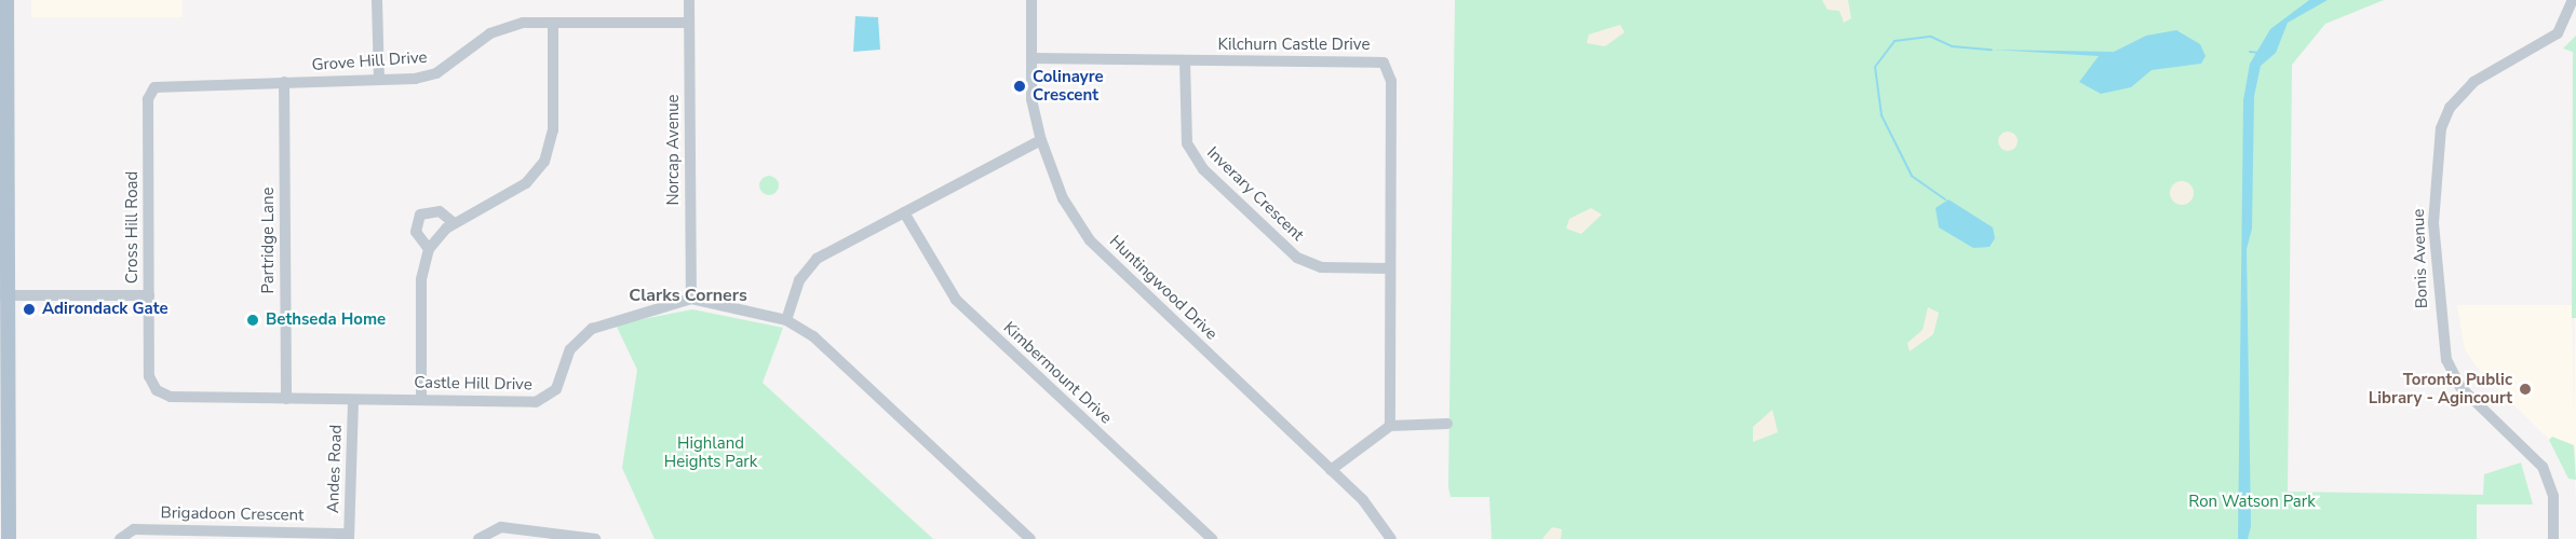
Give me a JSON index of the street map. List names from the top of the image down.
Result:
{
  "streets": {
    "street": [
      "Kilchurn Castle Drive",
      "Grove Hill Drive",
      "Norcap Avenue",
      "Inverary Crescent",
      "Cross Hill Road",
      "Partridge Lane",
      "Bonis Avenue",
      "Huntingwood Drive",
      "Kimbermount Drive",
      "Castle Hill Drive",
      "Andes Road",
      "Brigadoon Crescent"
    ]
  },
  "crossings": [
    ["Kilchurn Castle Drive", "Inverary Crescent"],
    ["Kilchurn Castle Drive", "Huntingwood Drive"],
    ["Grove Hill Drive", "Norcap Avenue"],
    ["Grove Hill Drive", "Cross Hill Road"],
    ["Grove Hill Drive", "Partridge Lane"],
    ["Norcap Avenue", "Castle Hill Drive"],
    ["Cross Hill Road", "Castle Hill Drive"],
    ["Partridge Lane", "Castle Hill Drive"],
    ["Castle Hill Drive", "Andes Road"],
    ["Andes Road", "Brigadoon Crescent"]
  ],
  "districts": ["Clarks Corners"],
  "parks": ["Highland Heights Park", "Ron Watson Park"],
  "places": [
    "Colinayre Crescent",
    "Adirondack Gate",
    "Bethseda Home",
    "Toronto Public Library - Agincourt"
  ]
}
